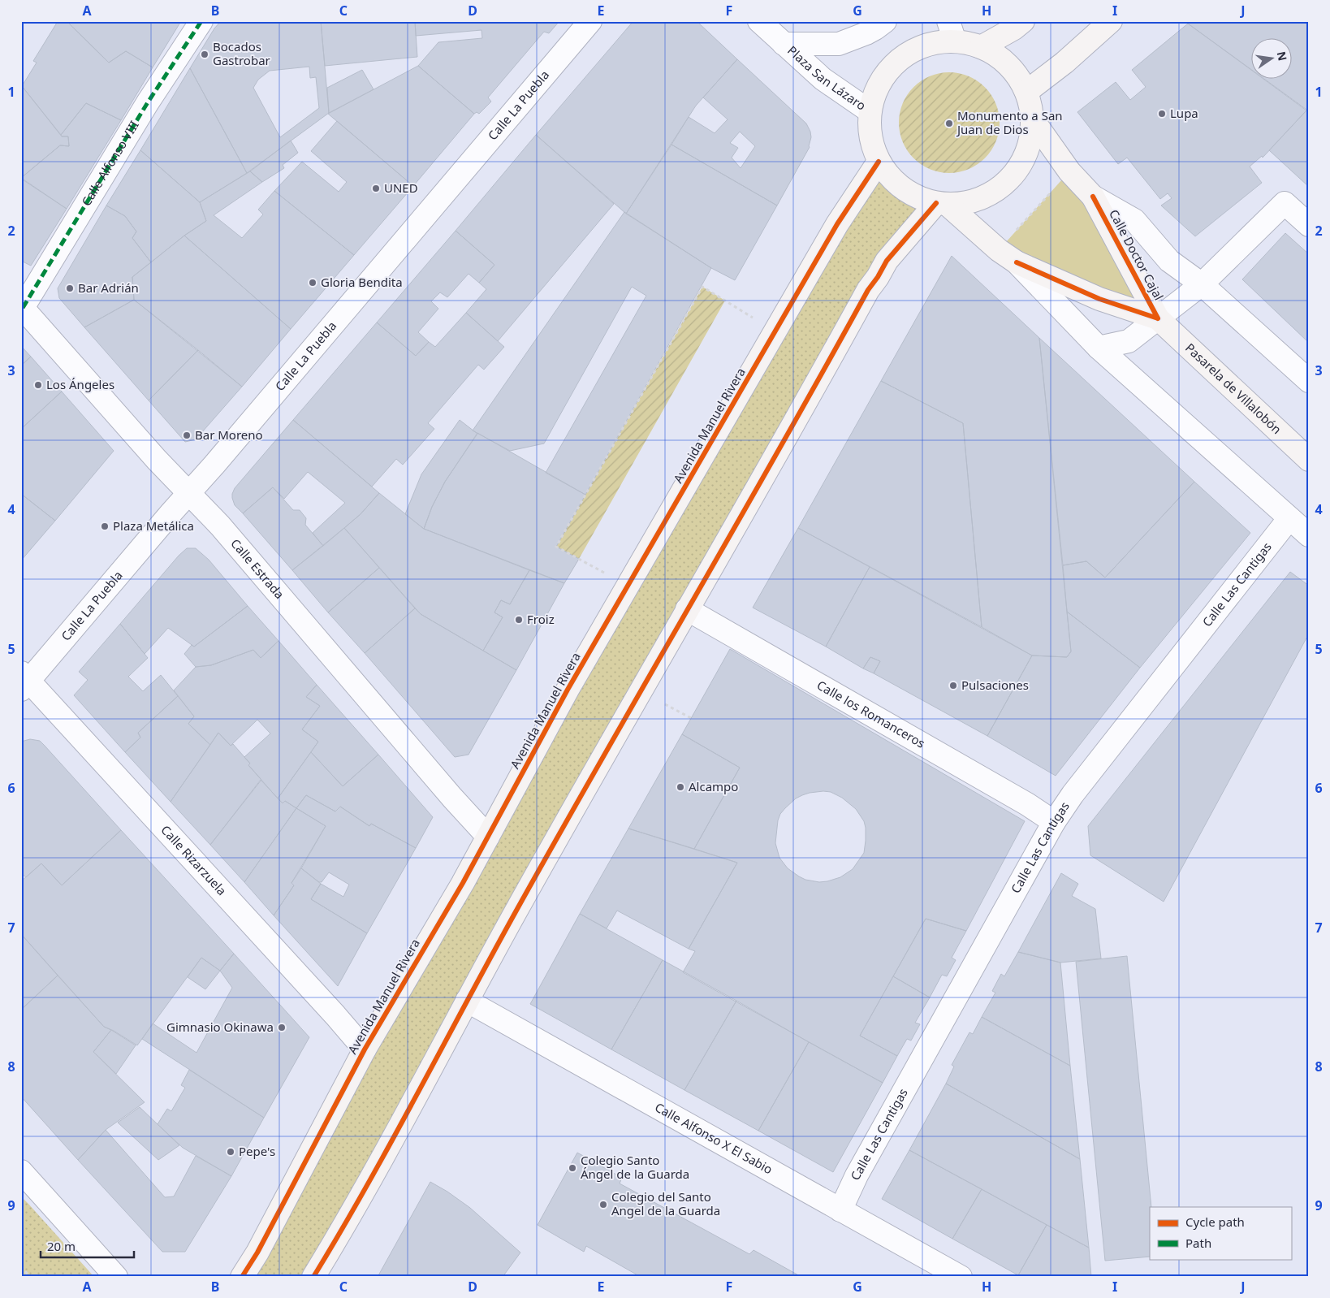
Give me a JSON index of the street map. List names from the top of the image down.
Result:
{
  "streets": {
    "main road": [
      "Plaza San Lázaro",
      "Calle Doctor Cajal",
      "Pasarela de Villalobón",
      "Avenida Manuel Rivera"
    ],
    "street": [
      "Calle La Puebla",
      "Calle Alfonso VIII",
      "Calle Estrada",
      "Calle Las Cantigas",
      "Calle los Romanceros",
      "Calle Rizarzuela",
      "Calle Alfonso X El Sabio"
    ]
  },
  "crossings": [
    ["Plaza San Lázaro", "Calle Doctor Cajal"],
    ["Plaza San Lázaro", "Avenida Manuel Rivera"],
    ["Calle La Puebla", "Calle Estrada"],
    ["Calle La Puebla", "Calle Rizarzuela"],
    ["Calle Alfonso VIII", "Calle Estrada"],
    ["Calle Doctor Cajal", "Pasarela de Villalobón"],
    ["Calle Doctor Cajal", "Calle Las Cantigas"],
    ["Avenida Manuel Rivera", "Calle Estrada"],
    ["Avenida Manuel Rivera", "Calle Rizarzuela"],
    ["Calle Las Cantigas", "Calle los Romanceros"],
    ["Calle Las Cantigas", "Calle Alfonso X El Sabio"]
  ],
  "places": [
    "Bocados Gastrobar",
    "Lupa",
    "Monumento a San Juan de Dios",
    "UNED",
    "Gloria Bendita",
    "Bar Adrián",
    "Los Ángeles",
    "Bar Moreno",
    "Plaza Metálica",
    "Froiz",
    "Pulsaciones",
    "Alcampo",
    "Gimnasio Okinawa",
    "Pepe's",
    "Colegio Santo Ángel de la Guarda",
    "Colegio del Santo Angel de la Guarda"
  ],
  "legend": ["Cycle path", "Path"],
  "scale_bar": "20 m",
  "north": "right",
  "grid": {
    "columns": [
      "A",
      "B",
      "C",
      "D",
      "E",
      "F",
      "G",
      "H",
      "I",
      "J"
    ],
    "rows": [
      "1",
      "2",
      "3",
      "4",
      "5",
      "6",
      "7",
      "8",
      "9"
    ]
  }
}
